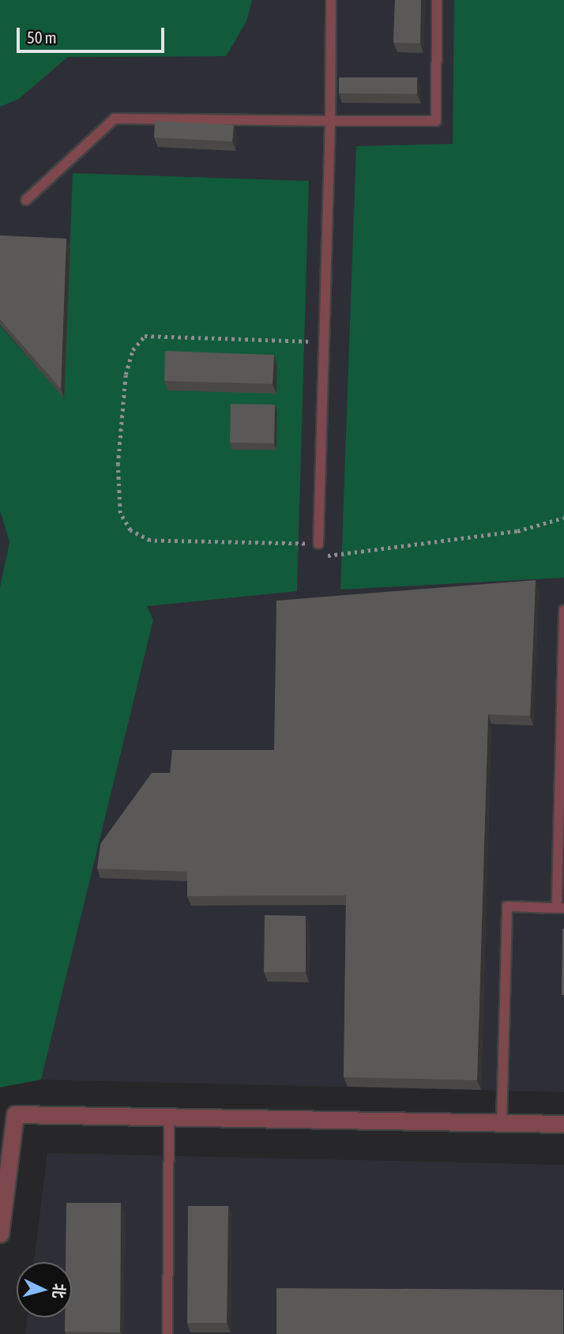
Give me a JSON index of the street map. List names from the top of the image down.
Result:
{
  "scale_bar": "50 m",
  "north": "right"
}
